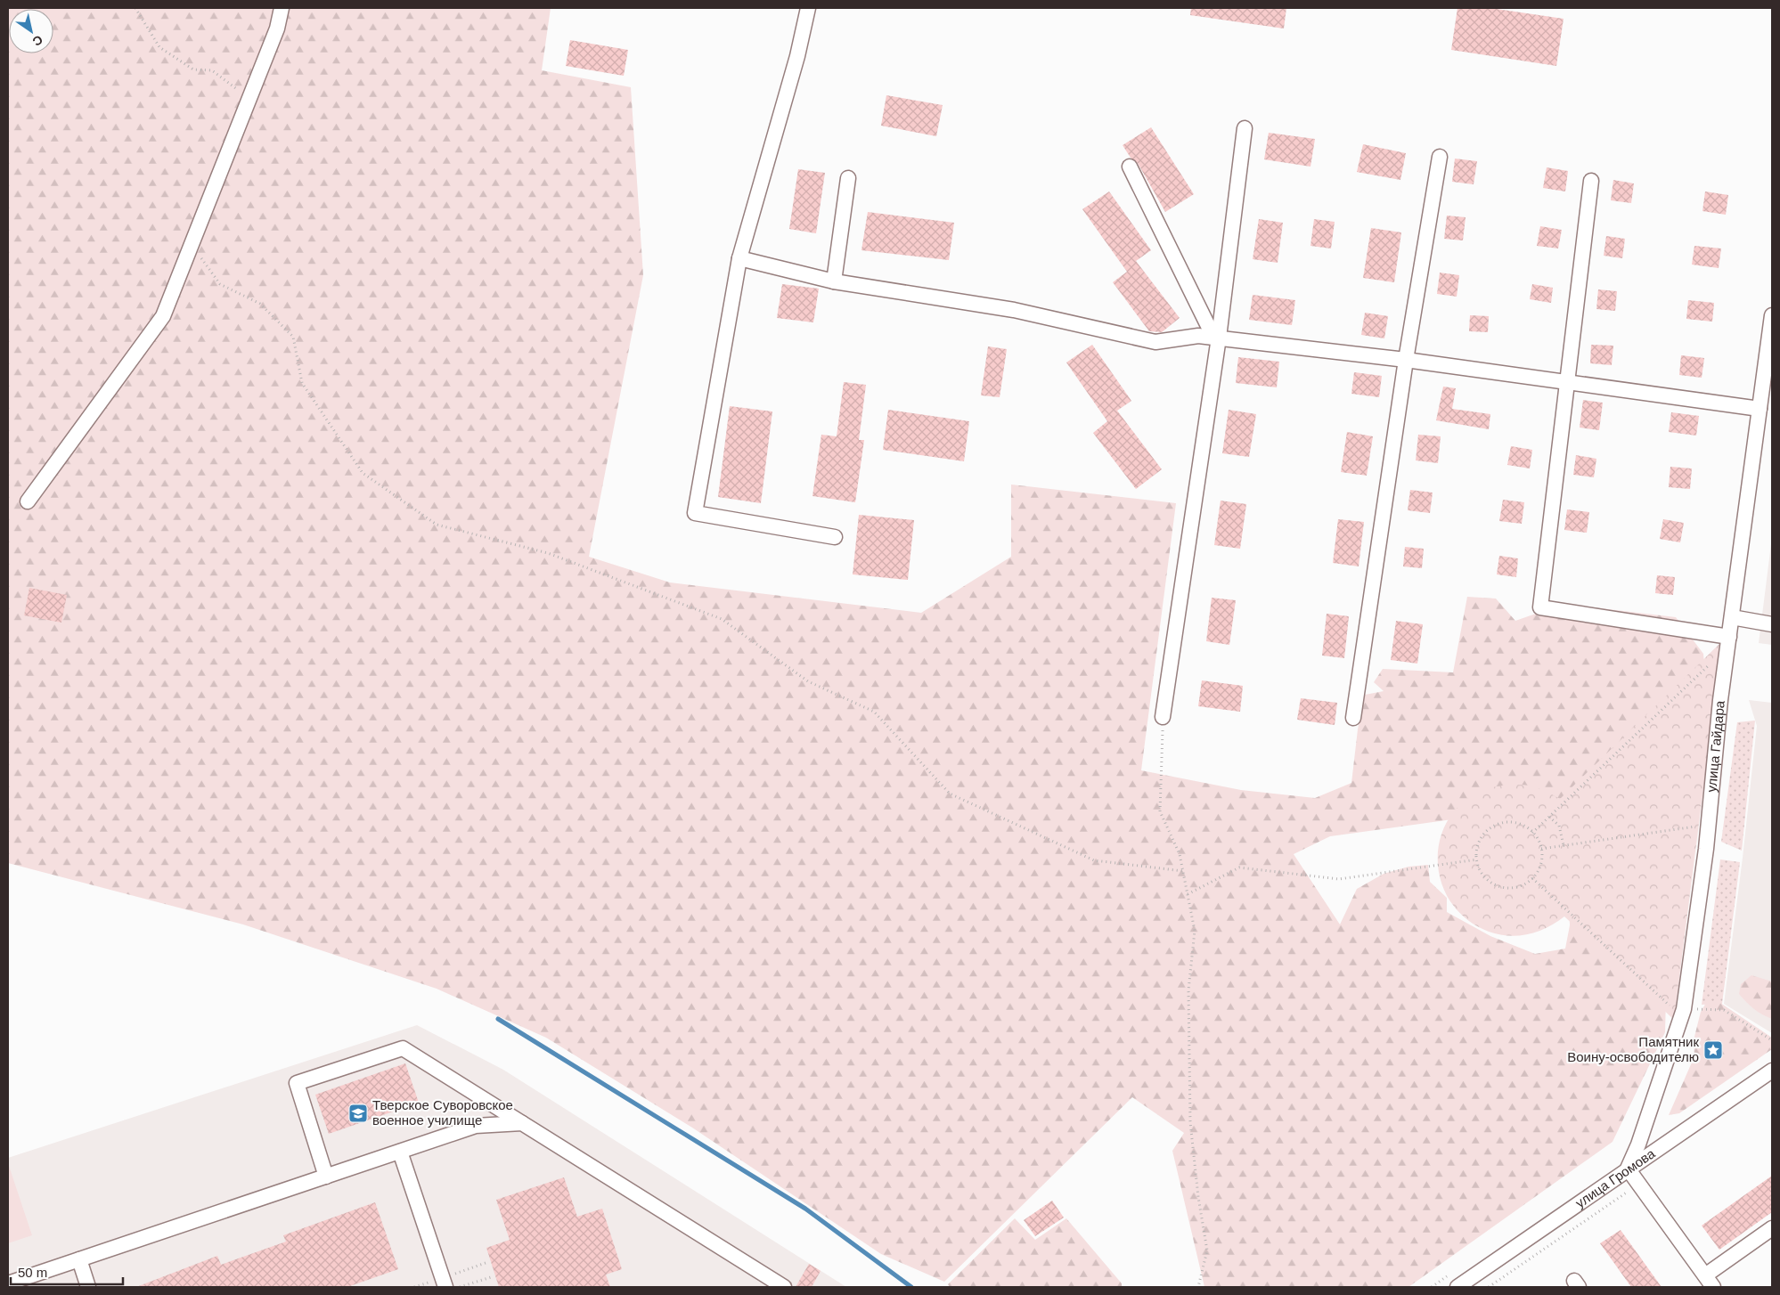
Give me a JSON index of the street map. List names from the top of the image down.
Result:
{
  "streets": {
    "street": ["улица Гайдара", "улица Громова"]
  },
  "crossings": [
    ["улица Гайдара", "улица Громова"]
  ],
  "places": {
    "place": ["Памятник Воину-освободителю"],
    "school or university": ["Тверское Суворовское военное училище"]
  },
  "scale_bar": "50 m",
  "north": "bottom right"
}
